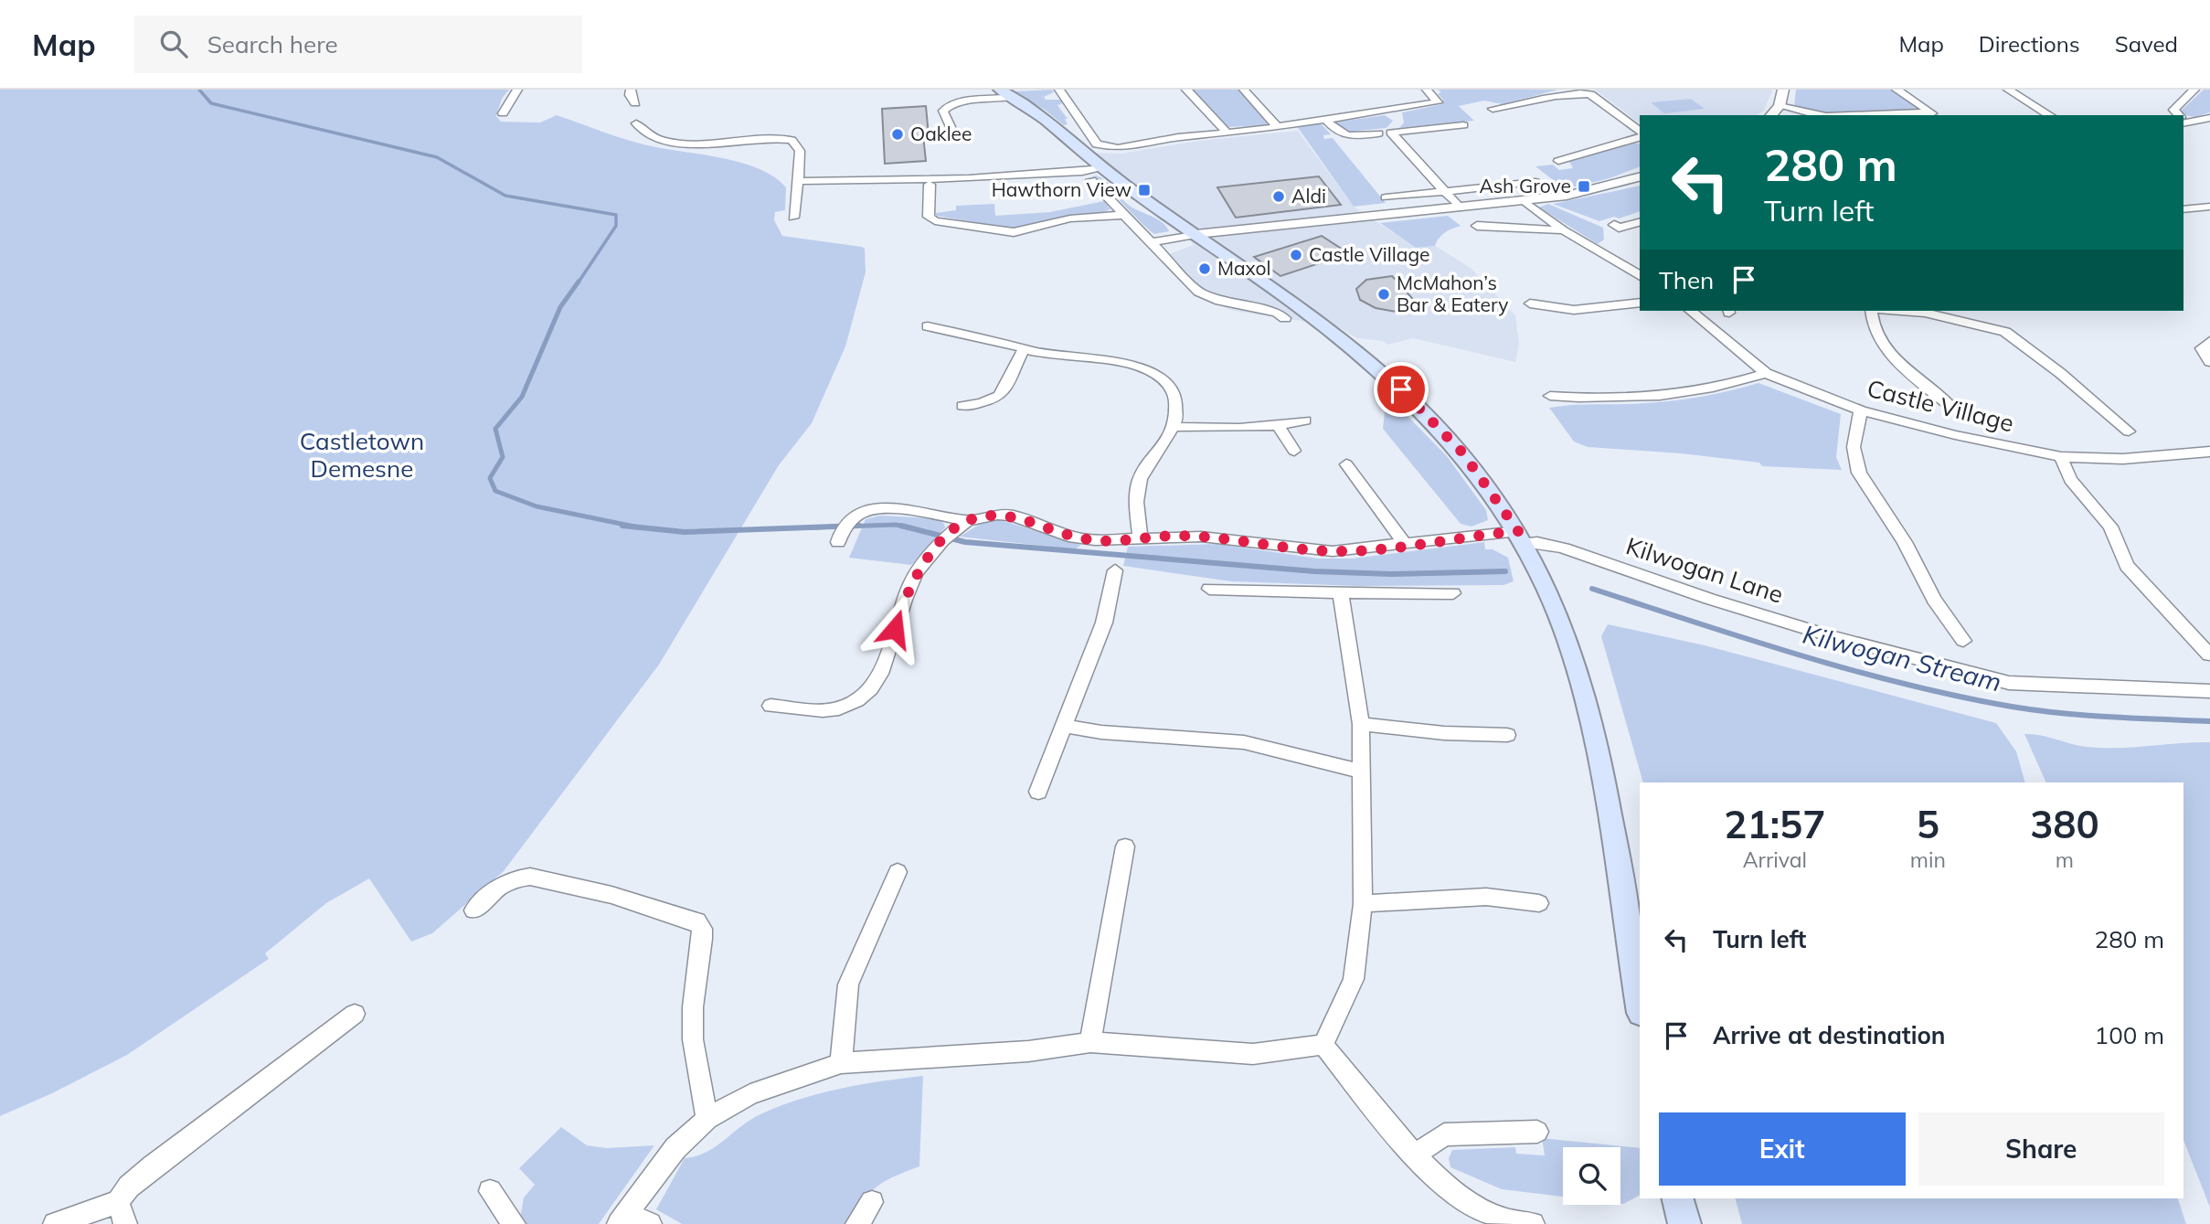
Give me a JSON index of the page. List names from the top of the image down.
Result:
{
  "streets": {
    "street": ["Castle Village", "Kilwogan Lane"]
  },
  "water": ["Kilwogan Stream"],
  "parks": ["Castletown Demesne"],
  "places": {
    "other": [
      "Oaklee",
      "Aldi",
      "Castle Village",
      "Maxol",
      "McMahon’s Bar & Eatery"
    ],
    "transit": ["Ash Grove", "Hawthorn View"]
  },
  "page": {
    "header": "Map",
    "search": "Search here",
    "nav": ["Map", "Directions", "Saved"],
    "turn": ["280 m", "Turn left"],
    "then": "Then",
    "eta": [
      "21:57",
      "Arrival",
      "5",
      "min",
      "380",
      "m"
    ],
    "list": [
      {
        "name": "Turn left",
        "value": "280 m"
      },
      {
        "name": "Arrive at destination",
        "value": "100 m"
      }
    ],
    "buttons": ["Exit", "Share"]
  }
}
